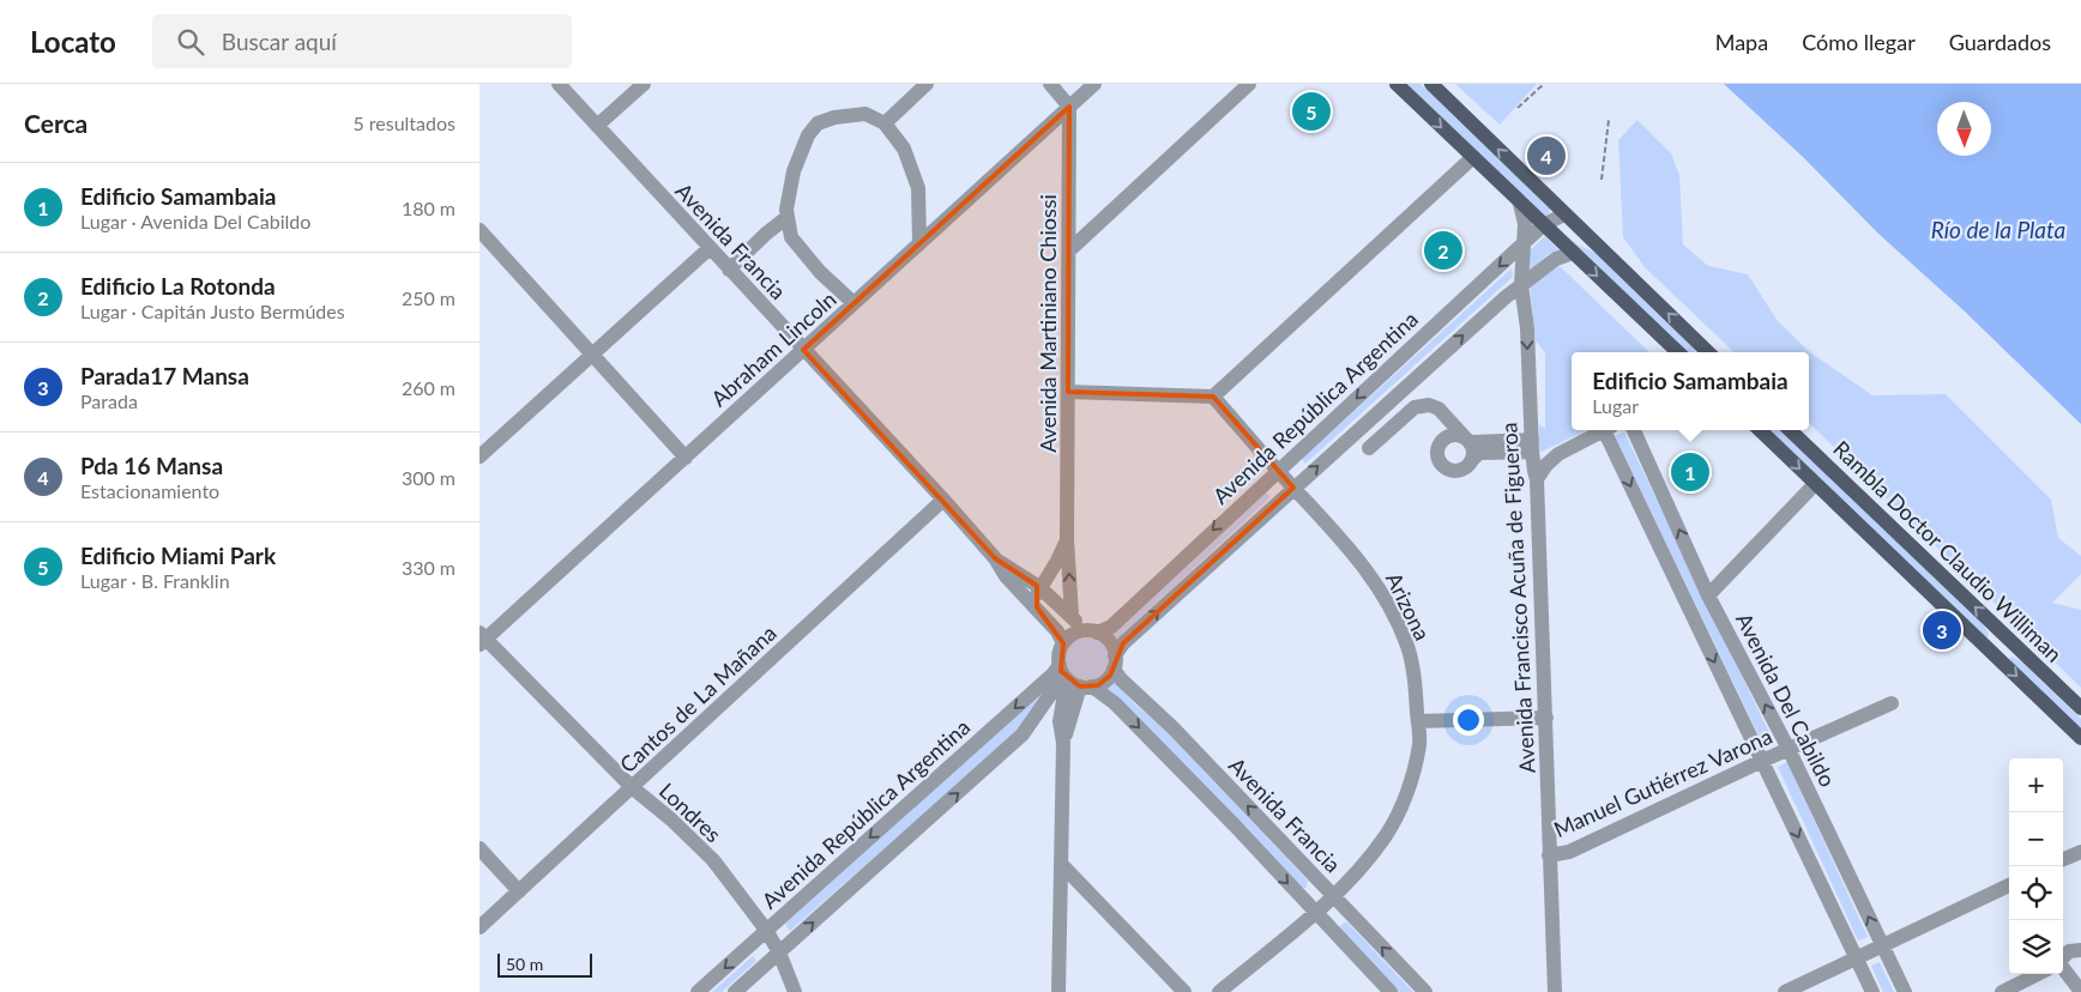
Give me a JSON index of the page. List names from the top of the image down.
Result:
{
  "streets": {
    "main road": ["Rambla Doctor Claudio Williman"],
    "street": [
      "Avenida Francia",
      "Avenida Martiniano Chiossi",
      "Abraham Lincoln",
      "Avenida República Argentina",
      "Avenida Francisco Acuña de Figueroa",
      "Arizona",
      "Cantos de La Mañana",
      "Avenida Del Cabildo",
      "Manuel Gutiérrez Varona",
      "Londres"
    ]
  },
  "crossings": [
    ["Avenida Francia", "Avenida Martiniano Chiossi"],
    ["Avenida Francia", "Abraham Lincoln"],
    ["Avenida Francia", "Avenida República Argentina"],
    ["Avenida Francia", "Arizona"],
    ["Avenida Francia", "Cantos de La Mañana"],
    ["Avenida Martiniano Chiossi", "Abraham Lincoln"],
    ["Abraham Lincoln", "Londres"],
    ["Avenida República Argentina", "Avenida Francisco Acuña de Figueroa"],
    ["Avenida República Argentina", "Arizona"],
    ["Avenida República Argentina", "Londres"],
    ["Avenida Francisco Acuña de Figueroa", "Manuel Gutiérrez Varona"],
    ["Cantos de La Mañana", "Londres"],
    ["Avenida Del Cabildo", "Manuel Gutiérrez Varona"]
  ],
  "water": ["Río de la Plata"],
  "scale_bar": "50 m",
  "north": "bottom",
  "page": {
    "header": "Locato",
    "search": "Buscar aquí",
    "nav": ["Mapa", "Cómo llegar", "Guardados"],
    "heading": ["Cerca", "5 resultados"],
    "pins": [
      "5",
      "4",
      "2",
      "1",
      "3"
    ],
    "list": [
      {
        "mark": "1",
        "name": "Edificio Samambaia",
        "note": "Lugar · Avenida Del Cabildo",
        "value": "180 m"
      },
      {
        "mark": "2",
        "name": "Edificio La Rotonda",
        "note": "Lugar · Capitán Justo Bermúdes",
        "value": "250 m"
      },
      {
        "mark": "3",
        "name": "Parada17 Mansa",
        "note": "Parada",
        "value": "260 m"
      },
      {
        "mark": "4",
        "name": "Pda 16 Mansa",
        "note": "Estacionamiento",
        "value": "300 m"
      },
      {
        "mark": "5",
        "name": "Edificio Miami Park",
        "note": "Lugar · B. Franklin",
        "value": "330 m"
      }
    ],
    "popup": ["Edificio Samambaia", "Lugar"],
    "map_buttons": ["+", "−"],
    "scale": "50 m"
  }
}
